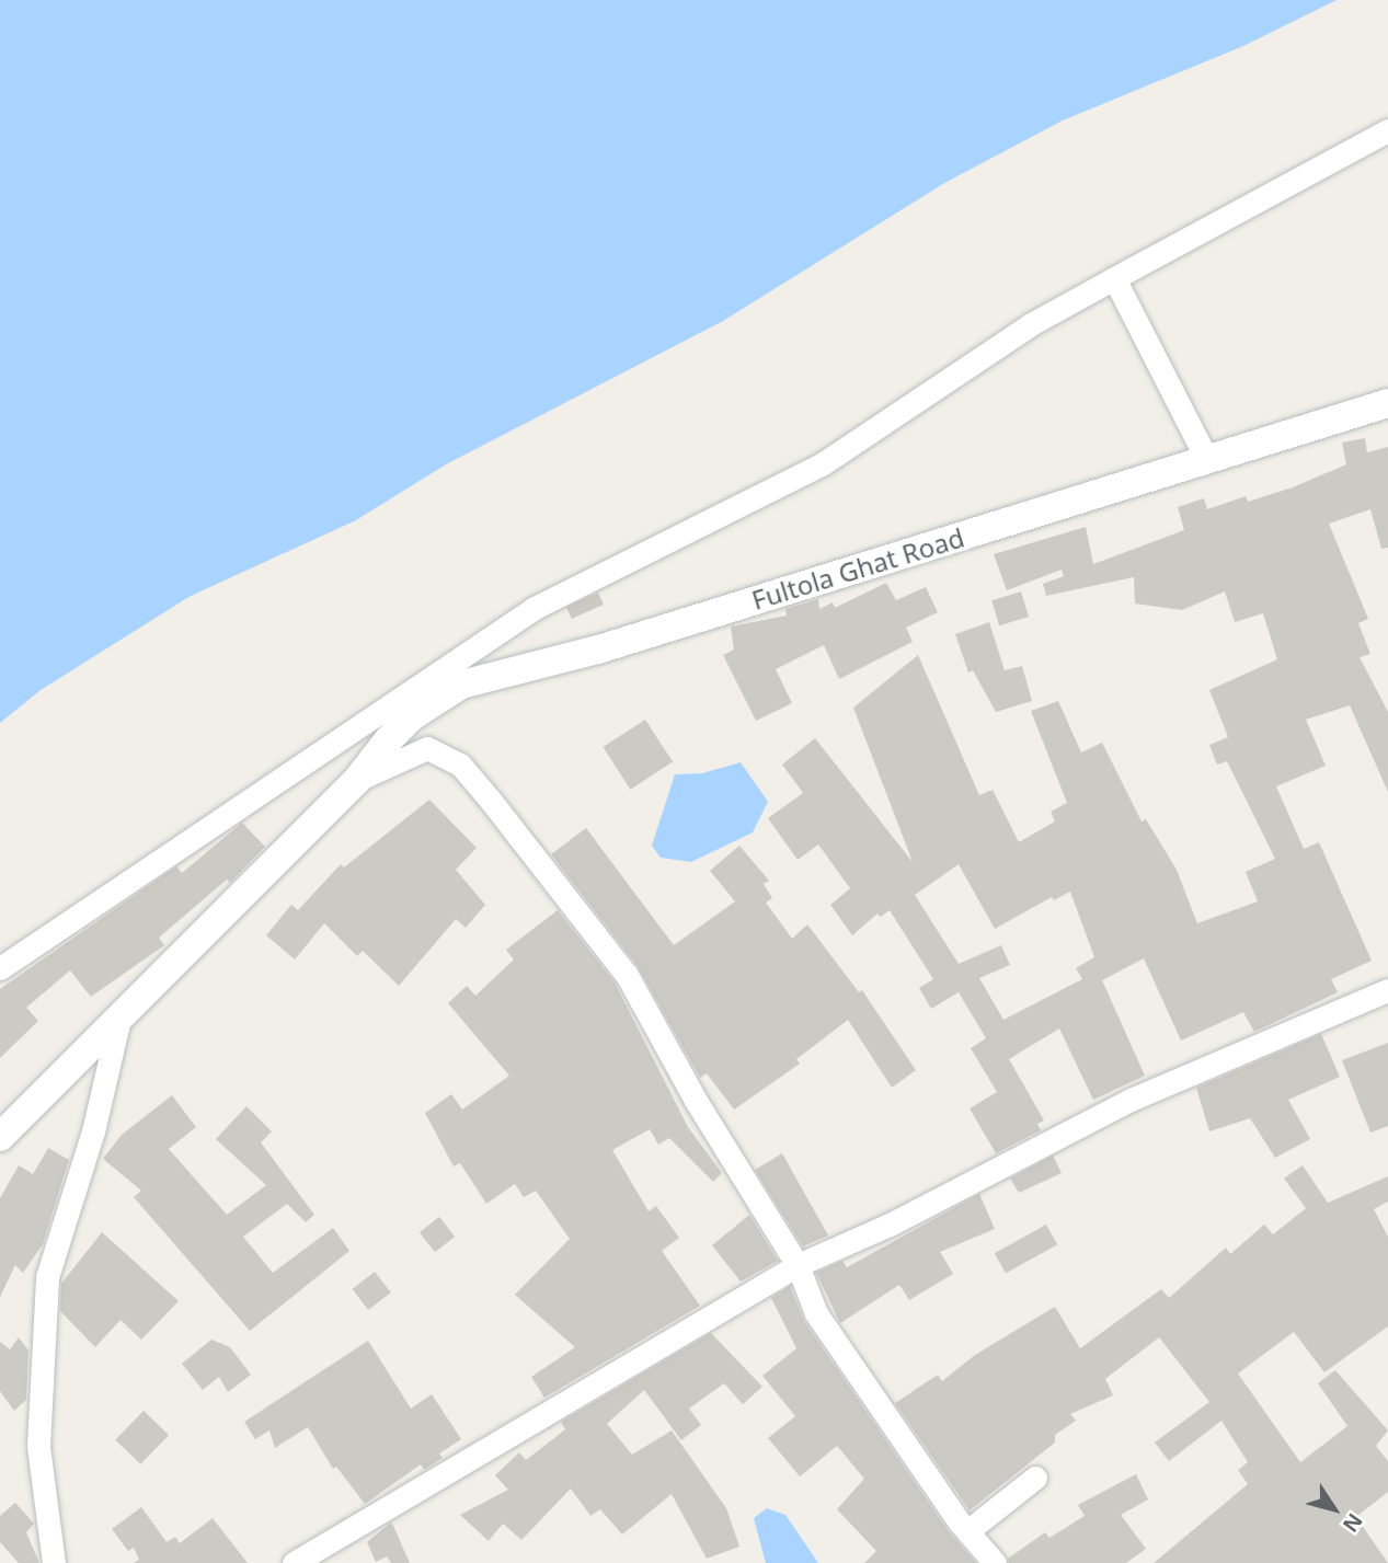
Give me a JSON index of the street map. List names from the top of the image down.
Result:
{
  "streets": {
    "street": ["Fultola Ghat Road"]
  },
  "north": "bottom right"
}
